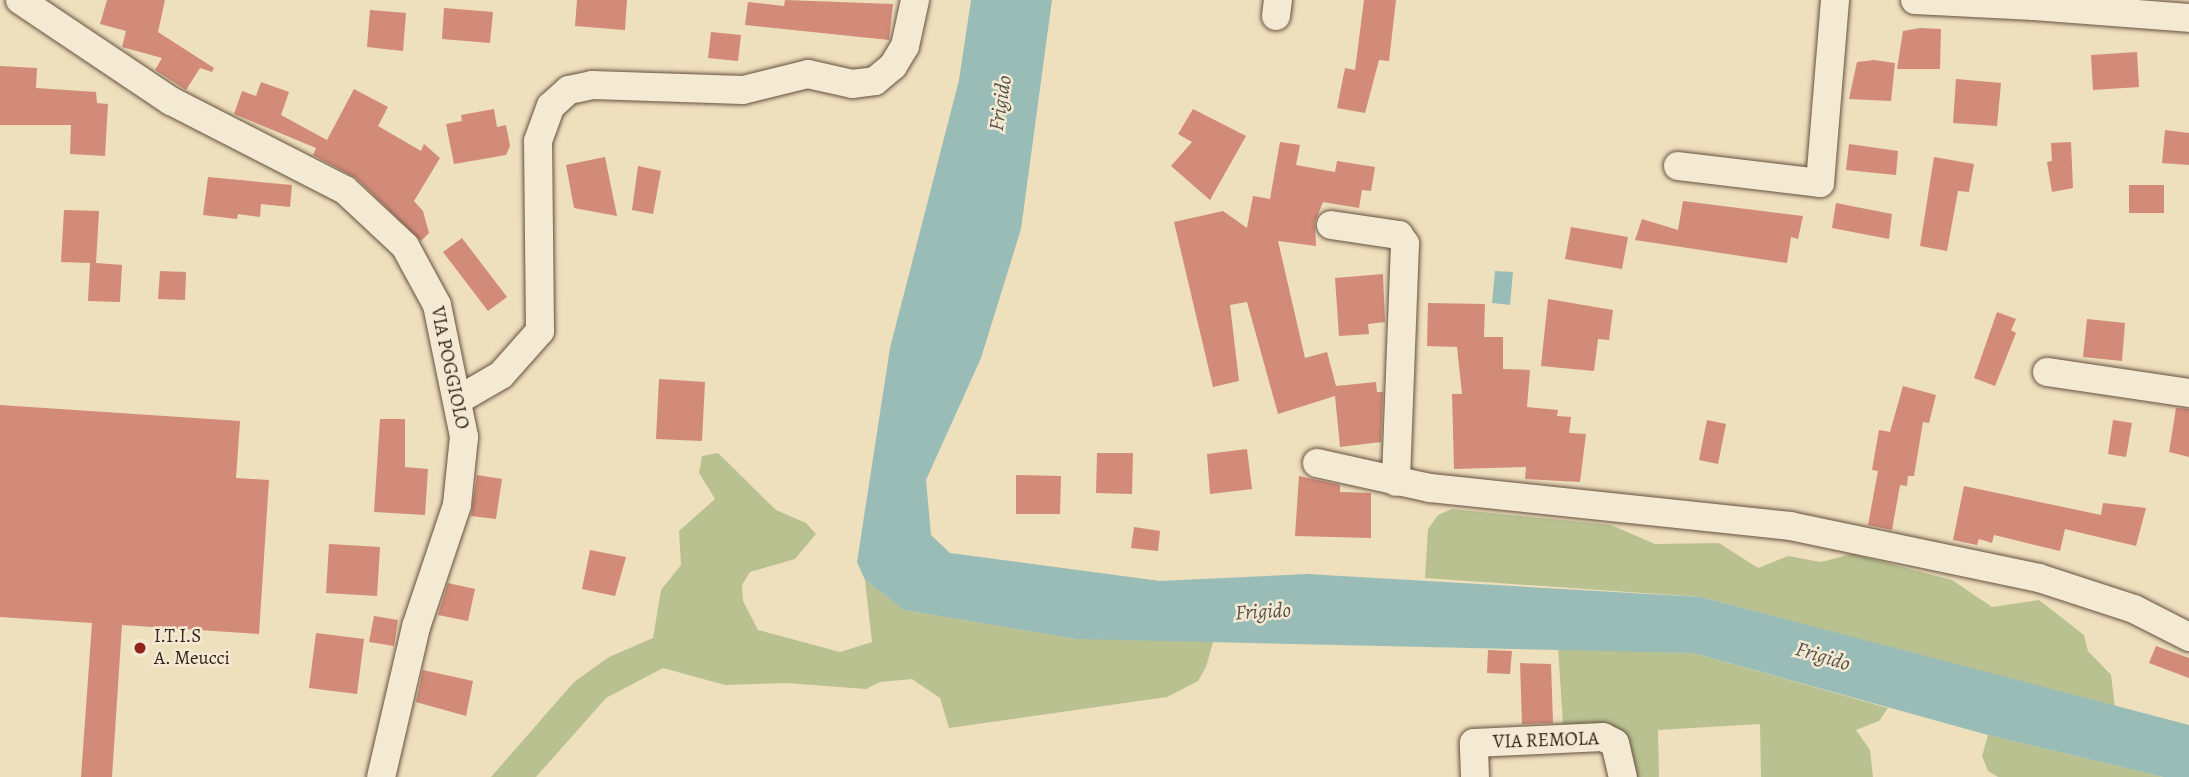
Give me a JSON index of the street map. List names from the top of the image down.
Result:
{
  "streets": {
    "street": ["VIA POGGIOLO", "VIA REMOLA"]
  },
  "water": ["Frigido"],
  "places": ["I.T.I.S A. Meucci"]
}
